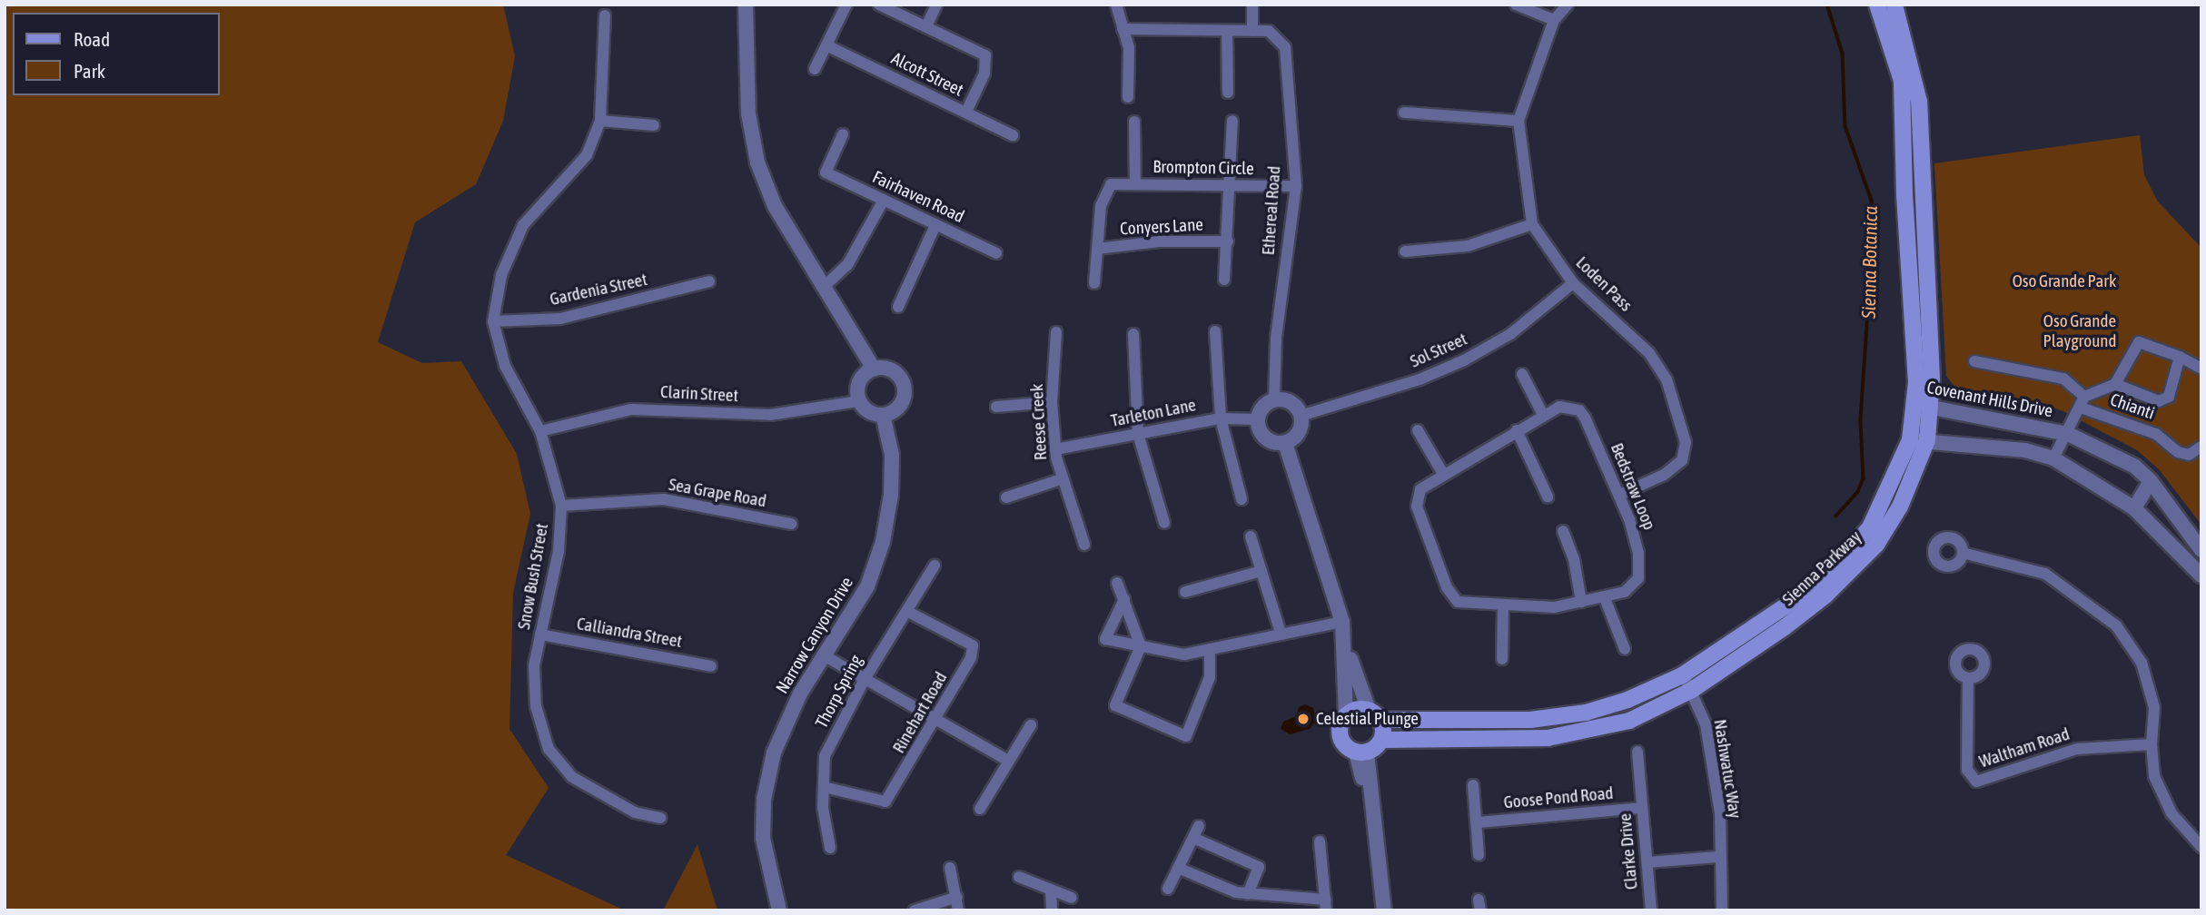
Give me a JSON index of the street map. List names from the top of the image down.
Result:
{
  "streets": {
    "main road": ["Sienna Parkway"],
    "street": [
      "Alcott Street",
      "Brompton Circle",
      "Fairhaven Road",
      "Ethereal Road",
      "Conyers Lane",
      "Loden Pass",
      "Gardenia Street",
      "Sol Street",
      "Clarin Street",
      "Covenant Hills Drive",
      "Chianti",
      "Tarleton Lane",
      "Reese Creek",
      "Bedstraw Loop",
      "Sea Grape Road",
      "Snow Bush Street",
      "Calliandra Street",
      "Narrow Canyon Drive",
      "Thorp Spring",
      "Rinehart Road",
      "Waltham Road",
      "Nashwatuc Way",
      "Goose Pond Road",
      "Clarke Drive"
    ]
  },
  "crossings": [
    ["Brompton Circle", "Ethereal Road"],
    ["Brompton Circle", "Conyers Lane"],
    ["Ethereal Road", "Sol Street"],
    ["Ethereal Road", "Tarleton Lane"],
    ["Loden Pass", "Sol Street"],
    ["Loden Pass", "Bedstraw Loop"],
    ["Gardenia Street", "Snow Bush Street"],
    ["Sol Street", "Tarleton Lane"],
    ["Clarin Street", "Snow Bush Street"],
    ["Clarin Street", "Narrow Canyon Drive"],
    ["Covenant Hills Drive", "Sienna Parkway"],
    ["Tarleton Lane", "Reese Creek"],
    ["Sea Grape Road", "Snow Bush Street"],
    ["Sienna Parkway", "Nashwatuc Way"],
    ["Snow Bush Street", "Calliandra Street"],
    ["Thorp Spring", "Rinehart Road"],
    ["Goose Pond Road", "Clarke Drive"]
  ],
  "water": ["Sienna Botanica"],
  "parks": ["Oso Grande Park", "Oso Grande Playground"],
  "places": ["Celestial Plunge"],
  "legend": ["Road", "Park"]
}
